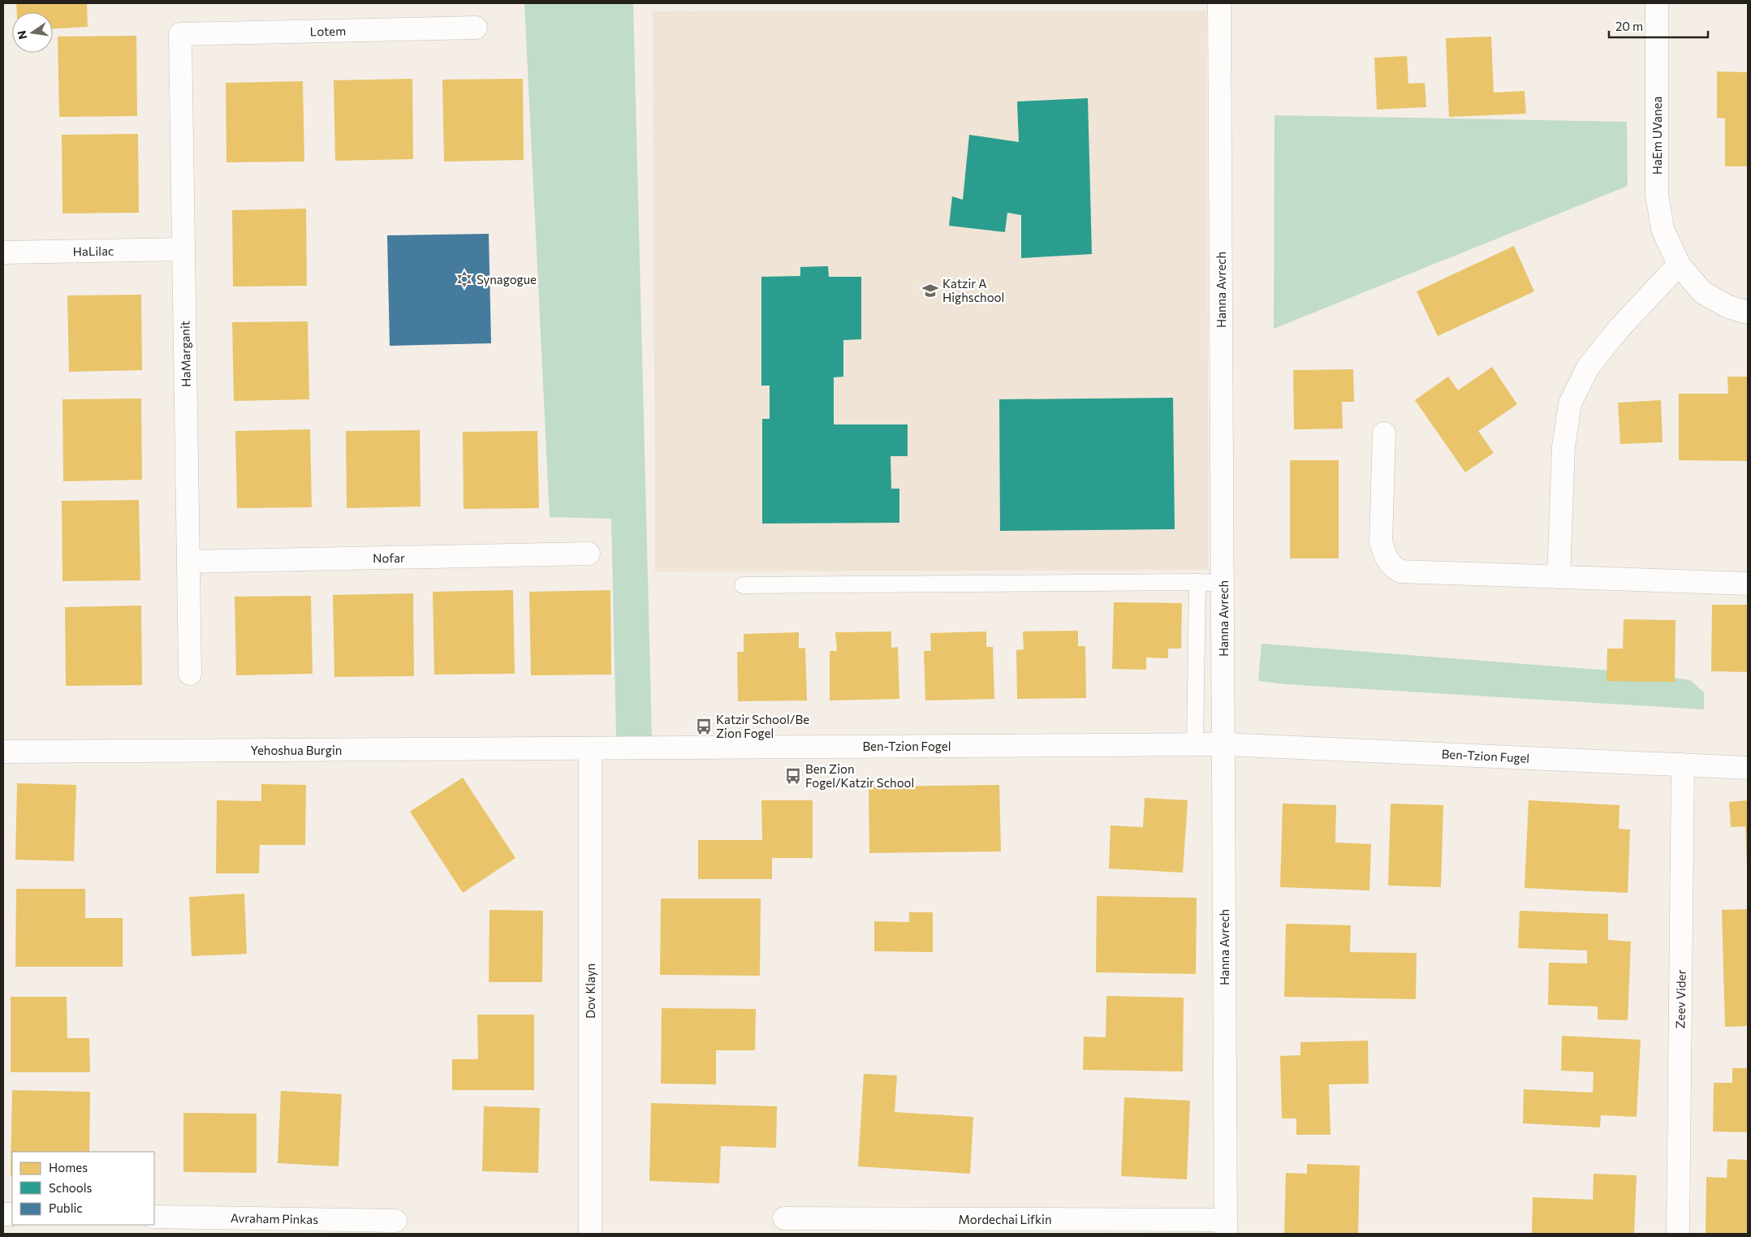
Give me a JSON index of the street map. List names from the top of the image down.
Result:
{
  "streets": {
    "street": [
      "Lotem",
      "HaEm UVanea",
      "HaLilac",
      "Hanna Avrech",
      "HaMarganit",
      "Nofar",
      "Ben-Tzion Fogel",
      "Yehoshua Burgin",
      "Ben-Tzion Fugel",
      "Dov Klayn",
      "Zeev Vider",
      "Avraham Pinkas",
      "Mordechai Lifkin"
    ]
  },
  "crossings": [
    ["Lotem", "HaMarganit"],
    ["HaLilac", "HaMarganit"],
    ["Hanna Avrech", "Ben-Tzion Fogel"],
    ["Hanna Avrech", "Ben-Tzion Fugel"],
    ["Hanna Avrech", "Mordechai Lifkin"],
    ["HaMarganit", "Nofar"],
    ["Ben-Tzion Fogel", "Yehoshua Burgin"],
    ["Ben-Tzion Fogel", "Ben-Tzion Fugel"],
    ["Ben-Tzion Fogel", "Dov Klayn"],
    ["Yehoshua Burgin", "Dov Klayn"],
    ["Ben-Tzion Fugel", "Zeev Vider"]
  ],
  "places": {
    "synagogue": ["Synagogue"],
    "school or university": ["Katzir A Highschool"],
    "bus stop": ["Katzir School/Be Zion Fogel", "Ben Zion Fogel/Katzir School"]
  },
  "legend": ["Homes", "Schools", "Public"],
  "scale_bar": "20 m",
  "north": "left"
}
